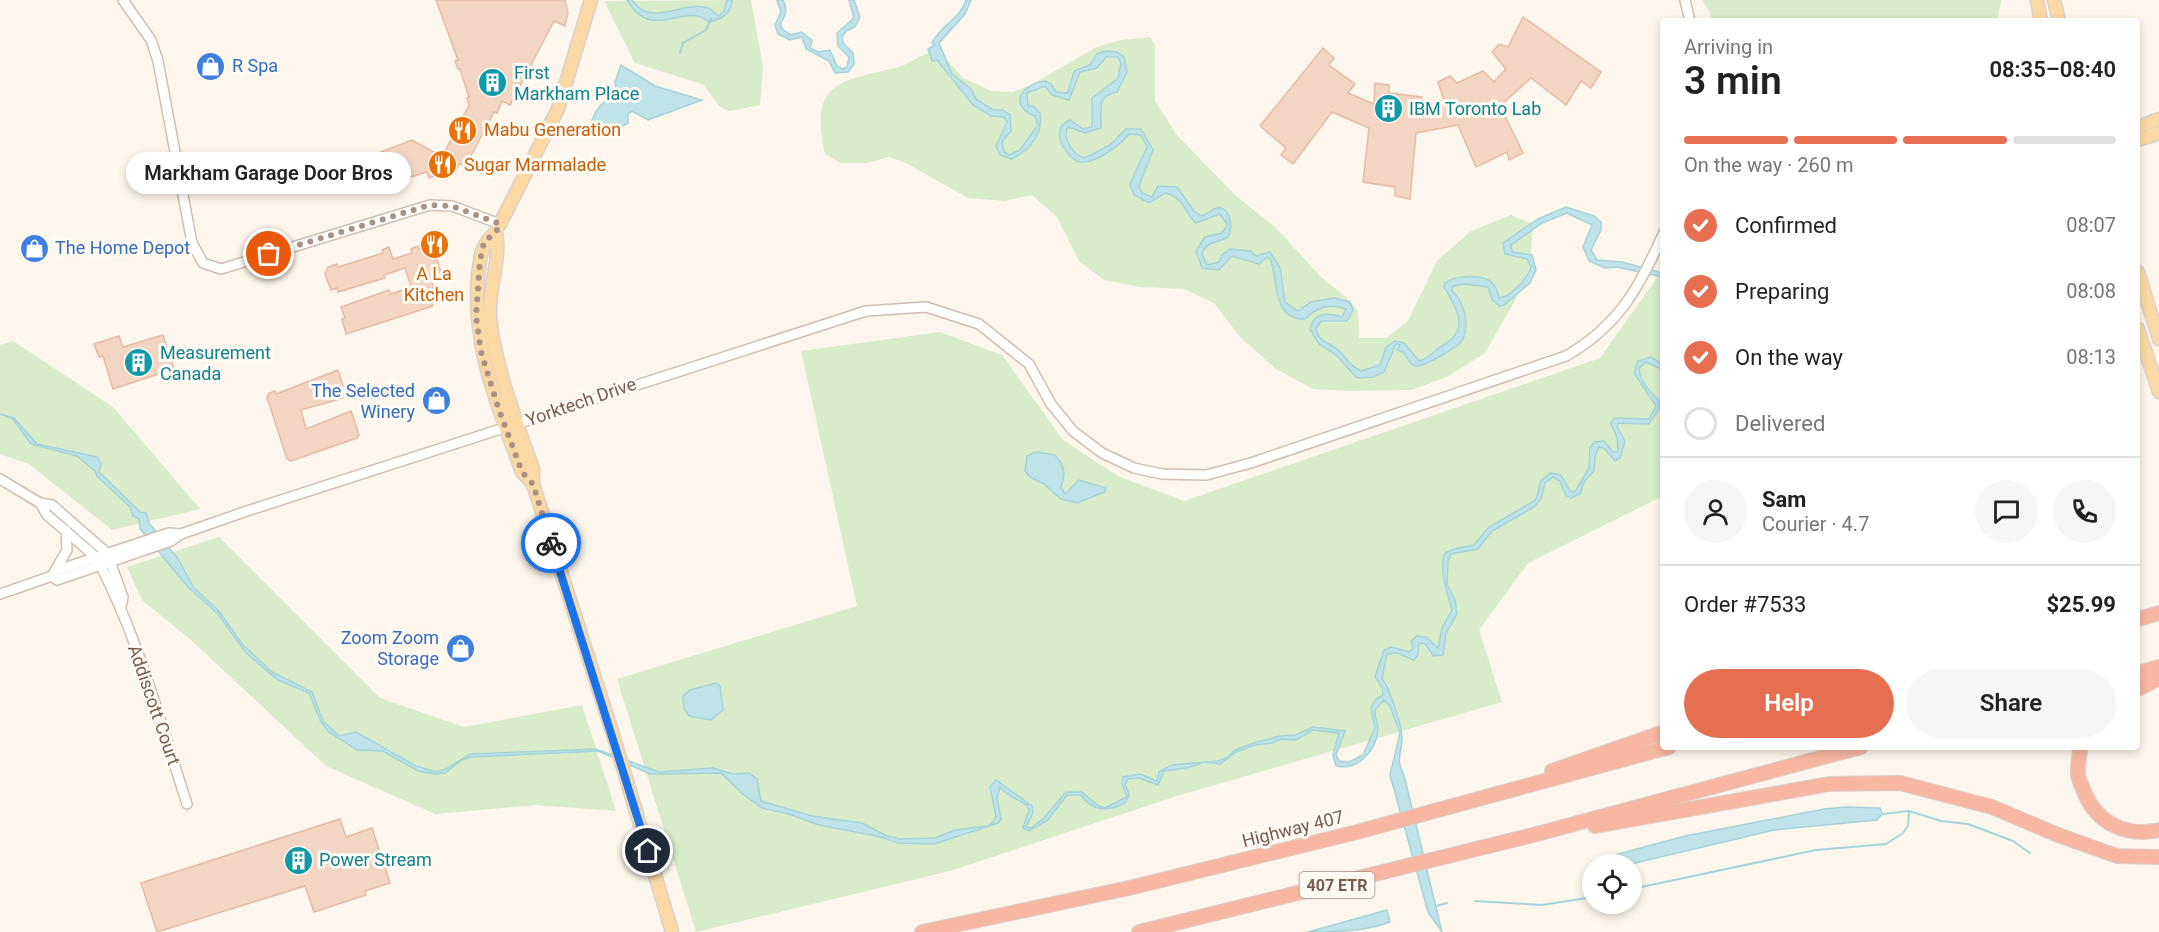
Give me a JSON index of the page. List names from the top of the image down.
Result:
{
  "streets": {
    "highway": ["Highway 407", "407 ETR"],
    "street": ["Yorktech Drive", "Addiscott Court"]
  },
  "crossings": [
    ["Yorktech Drive", "Addiscott Court"]
  ],
  "places": {
    "shop": [
      "R Spa",
      "The Home Depot",
      "The Selected Winery",
      "Zoom Zoom Storage"
    ],
    "building": [
      "First Markham Place",
      "IBM Toronto Lab",
      "Measurement Canada",
      "Power Stream"
    ],
    "restaurant": ["Mabu Generation", "Sugar Marmalade", "A La Kitchen"],
    "other": ["Markham Garage Door Bros"]
  },
  "page": {
    "heading": ["3 min", "Arriving in", "08:35–08:40"],
    "panel": [
      "Sam",
      "Courier · 4.7",
      "Order #7533",
      "$25.99"
    ],
    "bar": "On the way · 260 m",
    "bubble": "Markham Garage Door Bros",
    "list": [
      ["Confirmed", "08:07"],
      ["Preparing", "08:08"],
      ["On the way", "08:13"],
      "Delivered"
    ],
    "buttons": ["Help", "Share"]
  }
}
